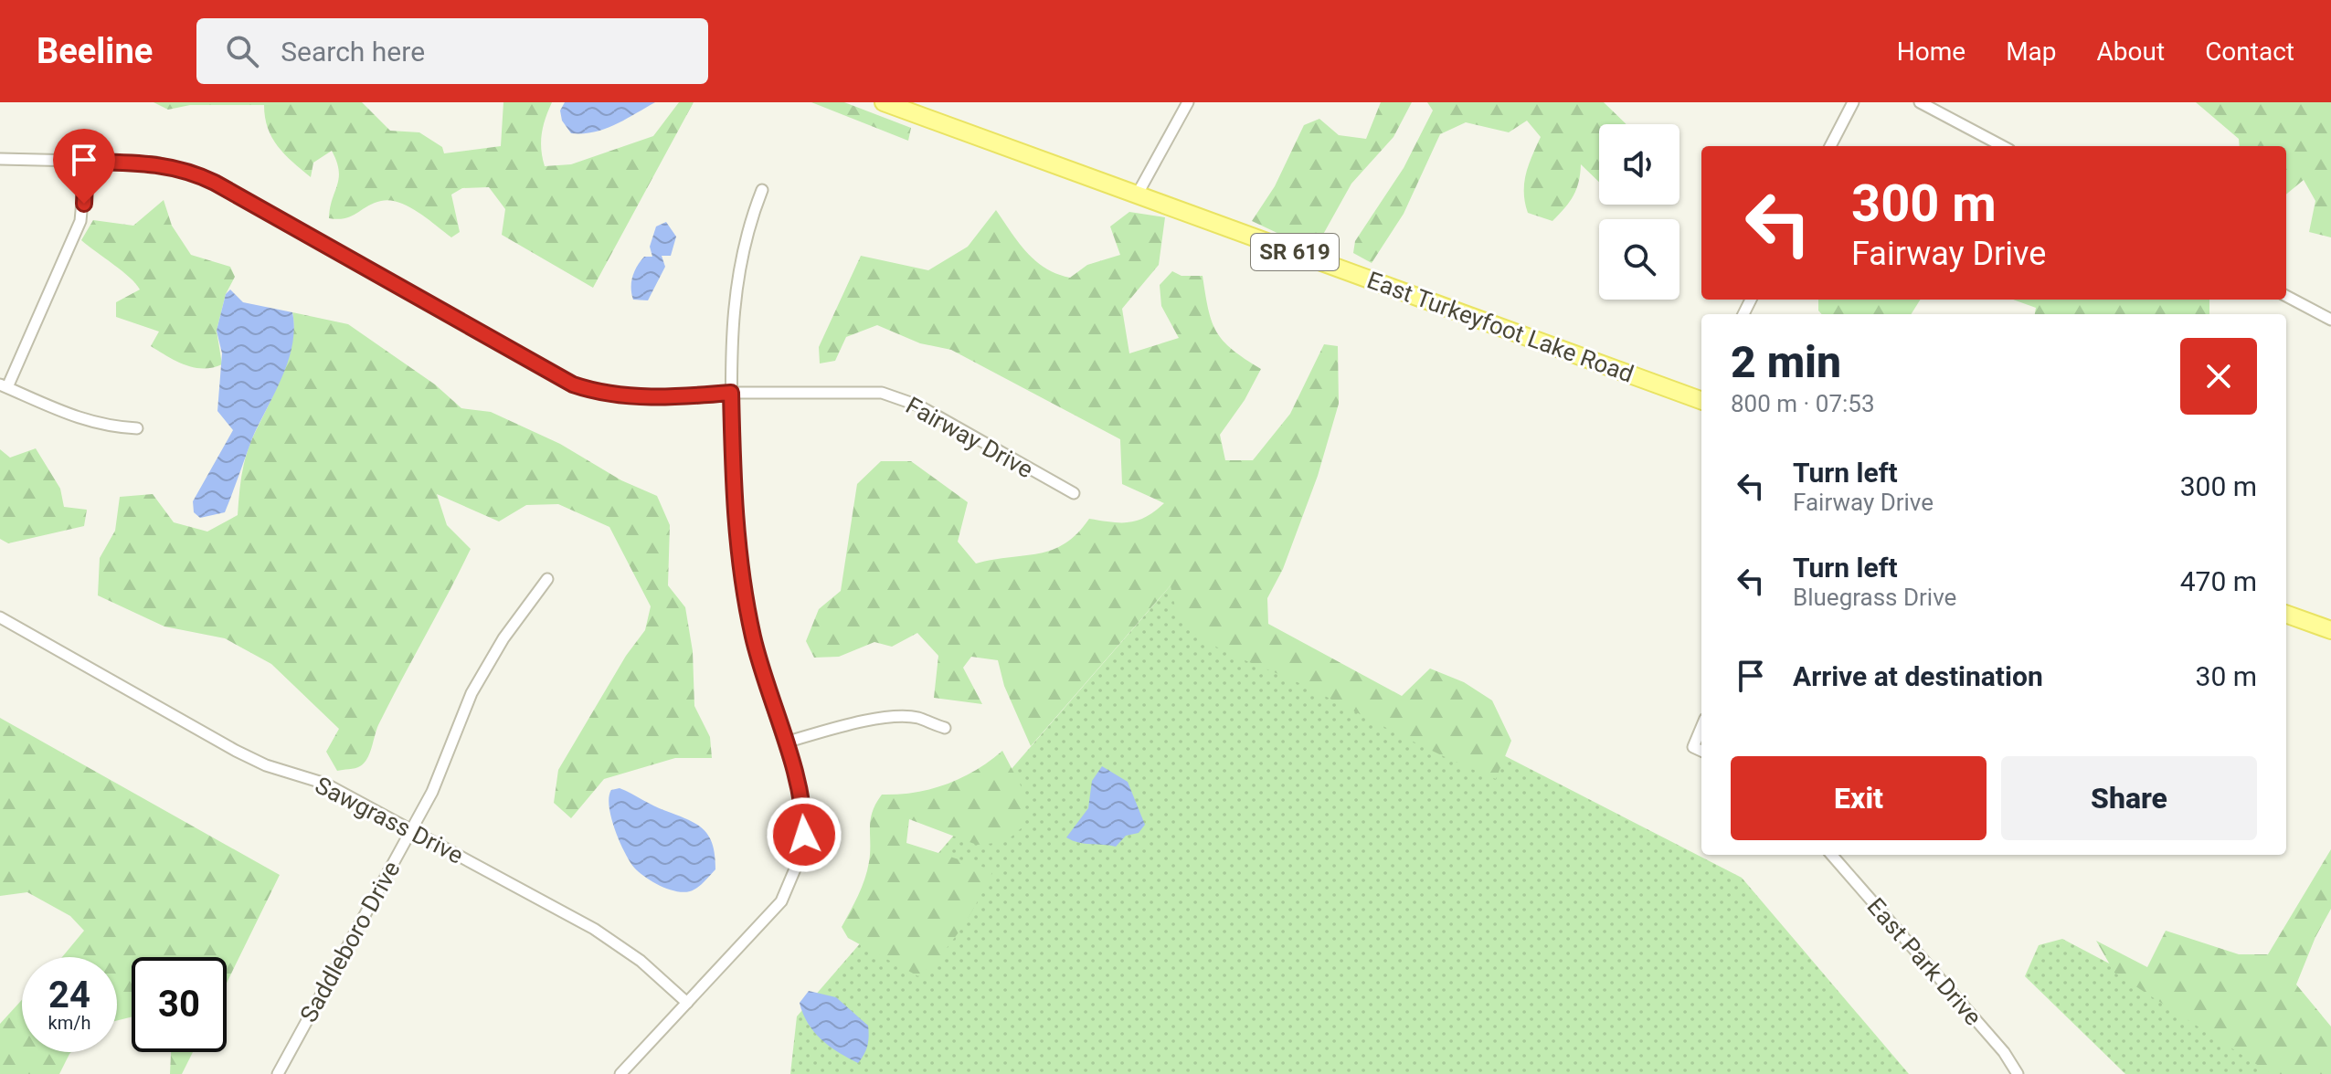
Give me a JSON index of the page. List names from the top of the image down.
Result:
{
  "streets": {
    "main road": ["SR 619", "East Turkeyfoot Lake Road"],
    "street": [
      "Fairway Drive",
      "Sawgrass Drive",
      "Saddleboro Drive",
      "East Park Drive"
    ]
  },
  "crossings": [
    ["Sawgrass Drive", "Saddleboro Drive"]
  ],
  "page": {
    "header": "Beeline",
    "search": "Search here",
    "nav": [
      "Home",
      "Map",
      "About",
      "Contact"
    ],
    "turn": ["300 m", "Fairway Drive"],
    "heading": ["2 min", "800 m · 07:53"],
    "list": [
      {
        "name": "Turn left",
        "note": "Fairway Drive",
        "value": "300 m"
      },
      {
        "name": "Turn left",
        "note": "Bluegrass Drive",
        "value": "470 m"
      },
      {
        "name": "Arrive at destination",
        "value": "30 m"
      }
    ],
    "buttons": ["Exit", "Share"],
    "speed": "24 km/h",
    "limit": "30"
  }
}
